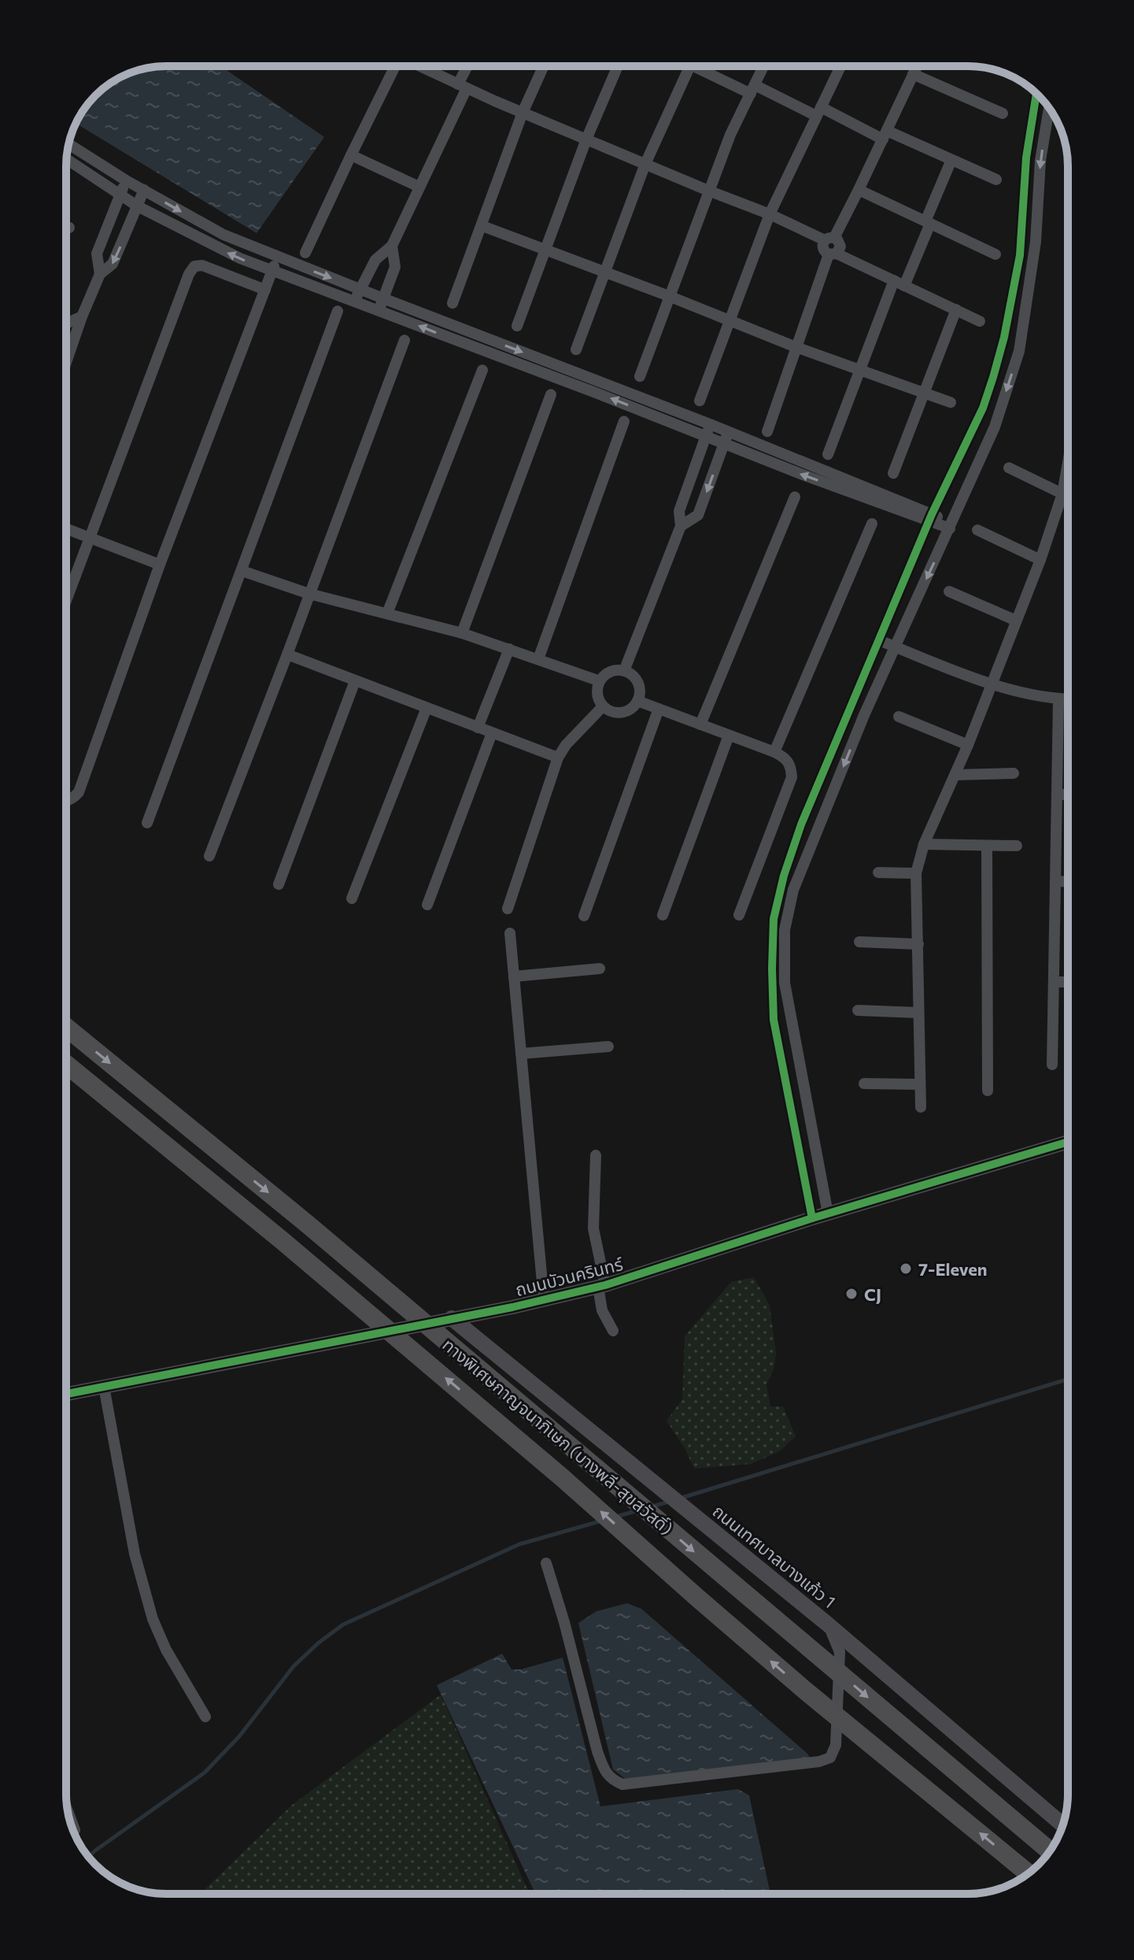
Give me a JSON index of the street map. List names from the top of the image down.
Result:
{
  "streets": {
    "highway": ["ทางพิเศษกาญจนาภิเษก (บางพลี-สุขสวัสดิ์)"],
    "main road": ["ถนนเทศบาลบางแก้ว 1"],
    "street": ["ถนนบัวนครินทร์"]
  },
  "crossings": [
    ["ถนนบัวนครินทร์", "ถนนเทศบาลบางแก้ว 1"]
  ],
  "places": ["7-Eleven", "CJ"]
}
